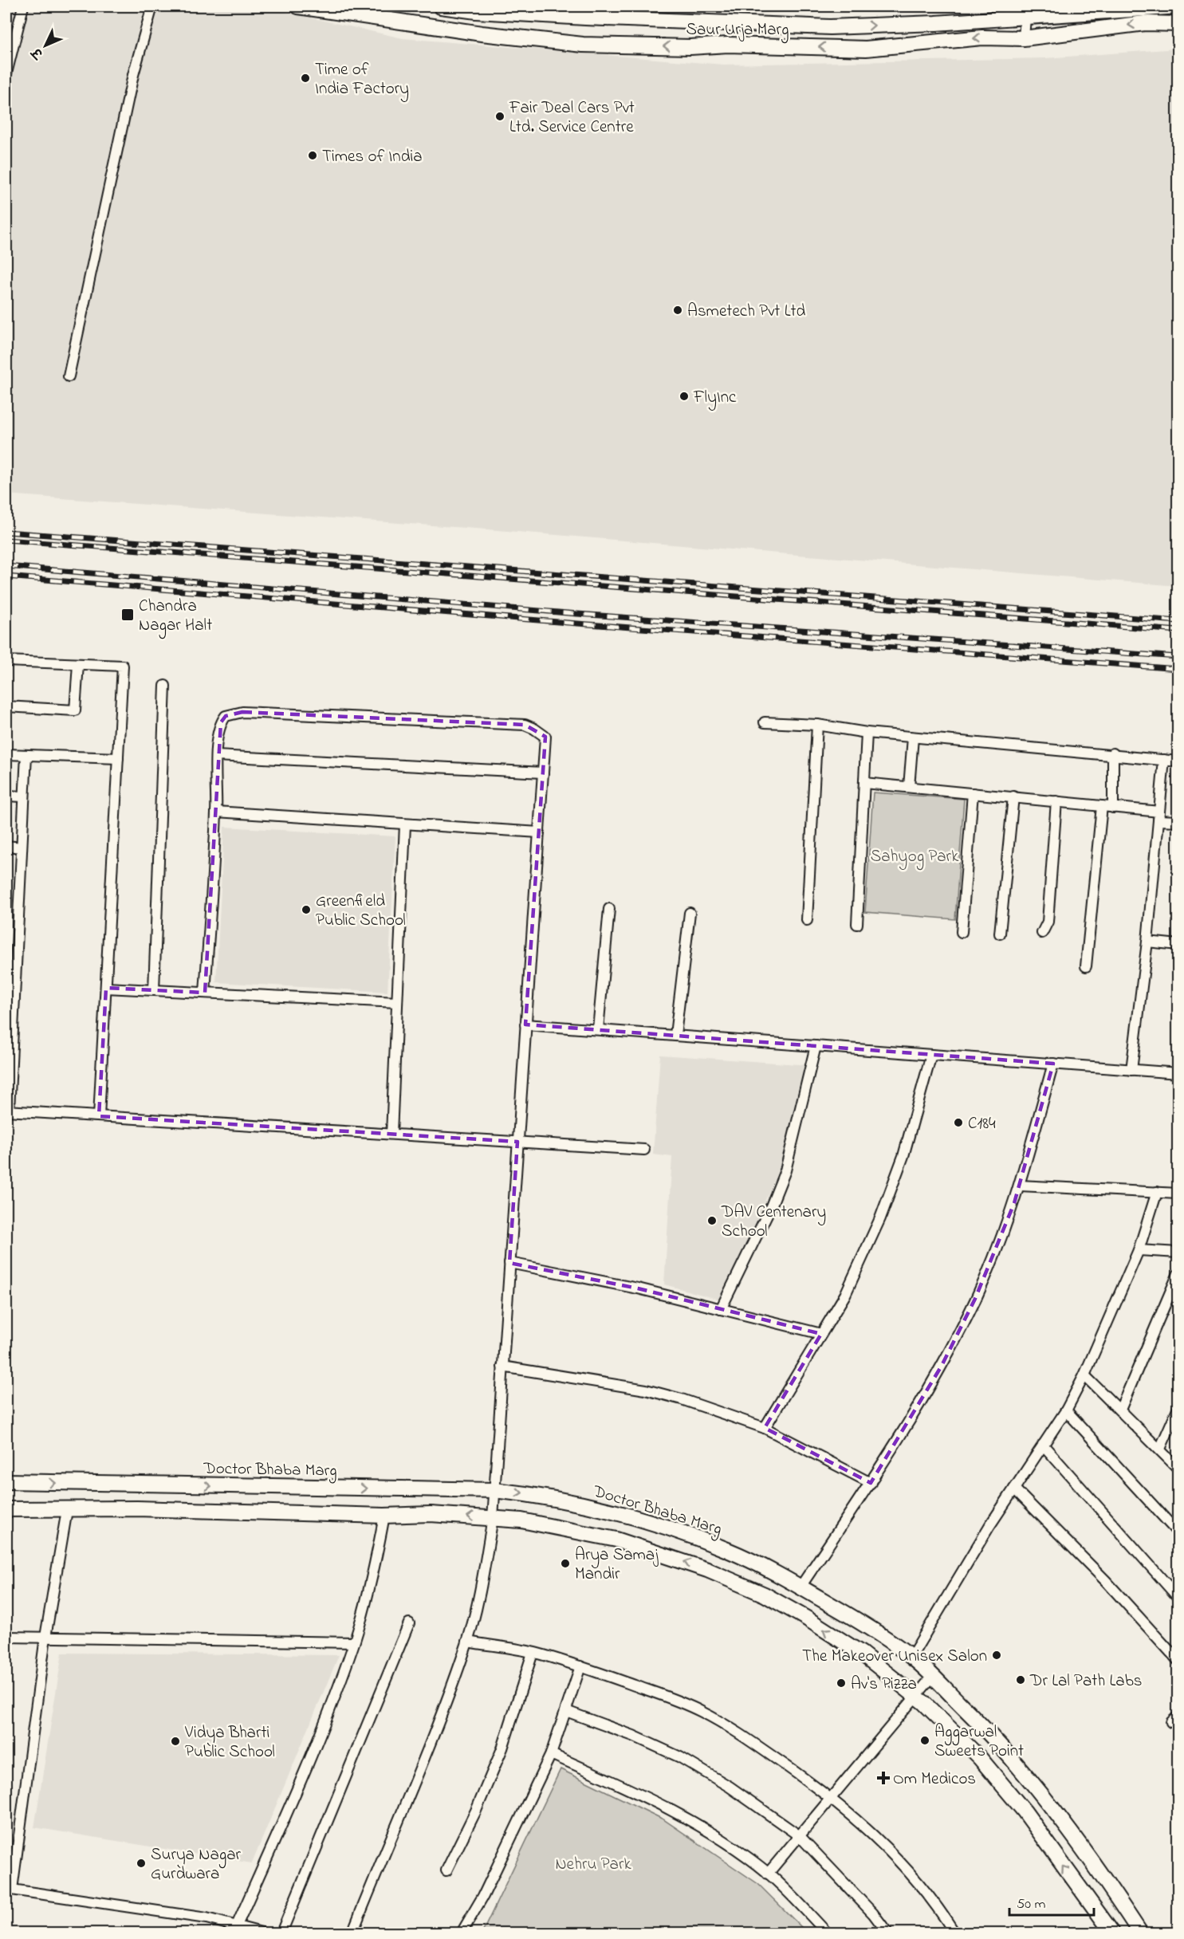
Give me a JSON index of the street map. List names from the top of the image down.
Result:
{
  "streets": {
    "street": ["Saur Urja Marg", "Doctor Bhaba Marg"]
  },
  "parks": ["Sahyog Park", "Nehru Park"],
  "places": {
    "other": [
      "Time of India Factory",
      "Fair Deal Cars Pvt Ltd. Service Centre",
      "Times of India",
      "Asmetech Pvt Ltd",
      "FlyInc",
      "Greenfield Public School",
      "C184",
      "DAV Centenary School",
      "Arya Samaj Mandir",
      "The Makeover Unisex Salon",
      "Dr Lal Path Labs",
      "Av's Pizza",
      "Aggarwal Sweets Point",
      "Vidya Bharti Public School",
      "Surya Nagar Gurdwara"
    ],
    "transit": ["Chandra Nagar Halt"],
    "health": ["Om Medicos"]
  },
  "scale_bar": "50 m",
  "north": "bottom left"
}
